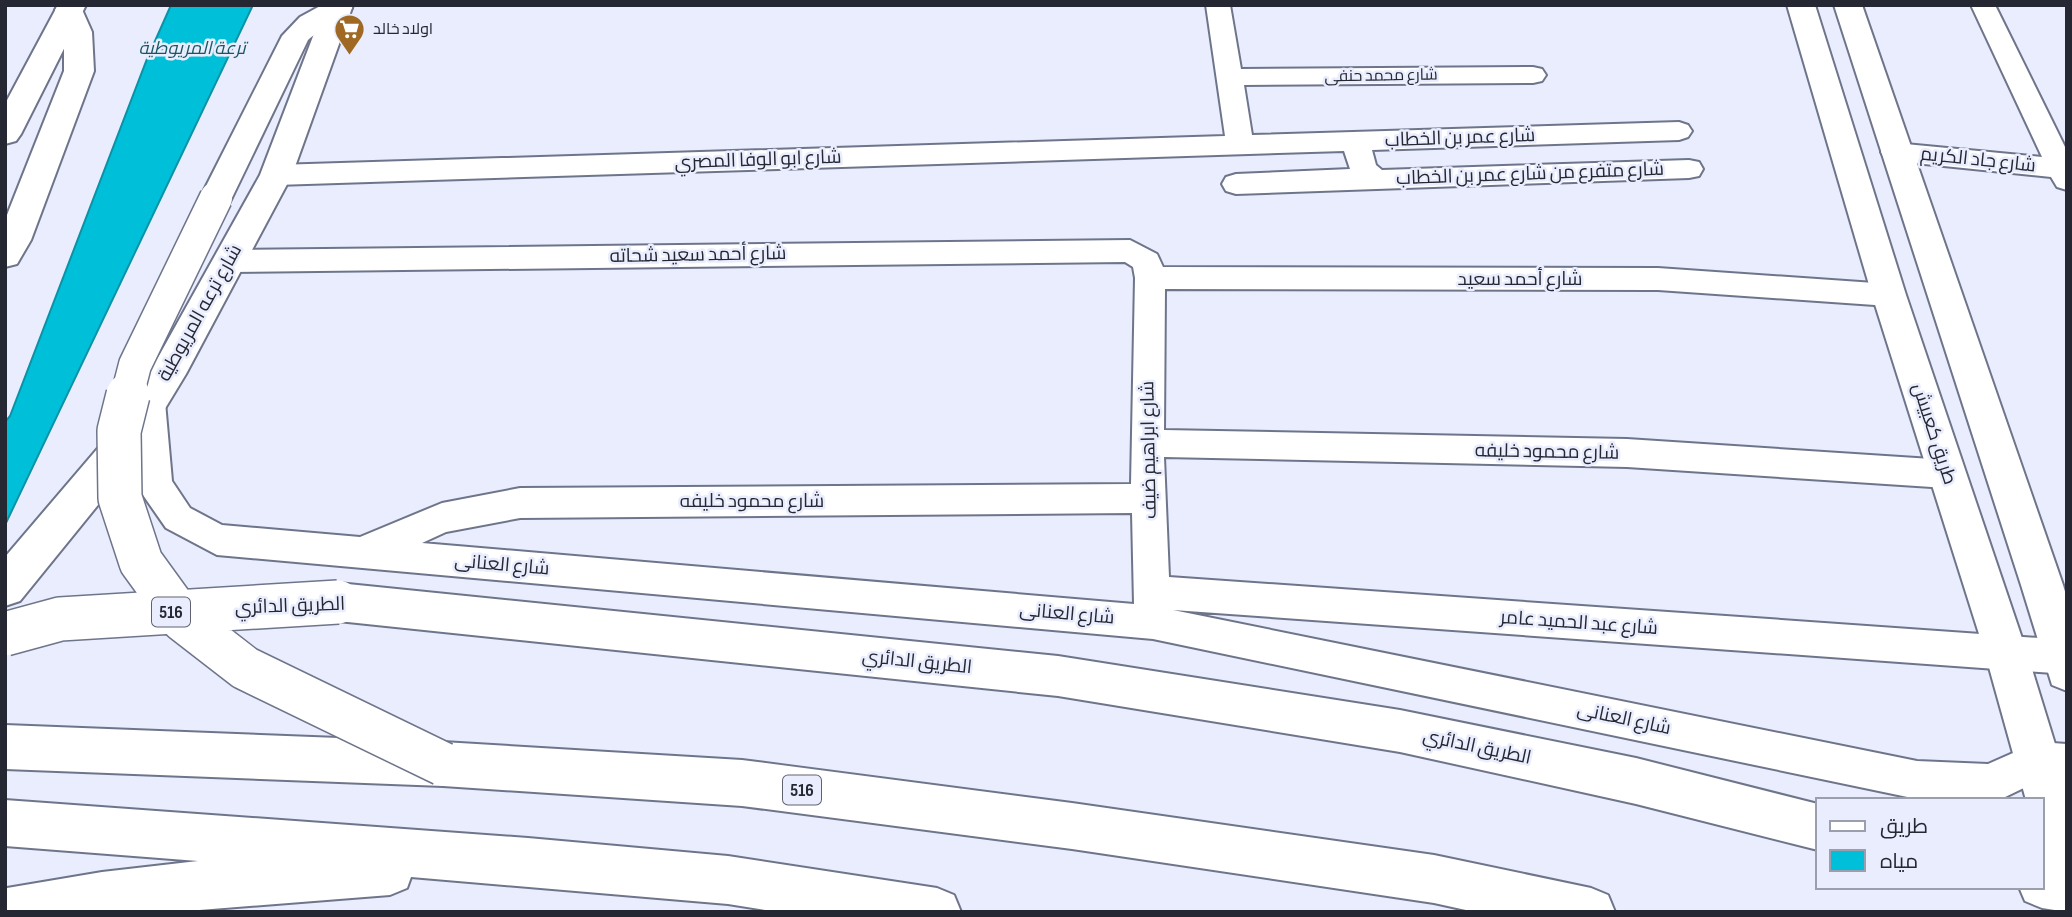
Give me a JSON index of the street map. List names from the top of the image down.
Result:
{
  "streets": {
    "main road": [
      "شارع ترعه المريوطية",
      "طريق كعبيش",
      "الطريق الدائري",
      "516"
    ],
    "street": [
      "شارع محمد حنفى",
      "شارع عمر بن الخطاب",
      "شارع ابو الوفا المصري",
      "شارع جاد الكريم",
      "شارع متفرع من شارع عمر بن الخطاب",
      "شارع أحمد سعيد شحاته",
      "شارع أحمد سعيد",
      "شارع ابراهيم ضيف",
      "شارع محمود خليفه",
      "شارع العنانى",
      "شارع عبد الحميد عامر"
    ]
  },
  "crossings": [
    ["شارع عمر بن الخطاب", "شارع ابو الوفا المصري"],
    ["شارع عمر بن الخطاب", "شارع متفرع من شارع عمر بن الخطاب"],
    ["شارع ابو الوفا المصري", "شارع ترعه المريوطية"],
    ["شارع أحمد سعيد شحاته", "شارع أحمد سعيد"],
    ["شارع أحمد سعيد شحاته", "شارع ترعه المريوطية"],
    ["شارع أحمد سعيد شحاته", "شارع ابراهيم ضيف"],
    ["شارع أحمد سعيد", "طريق كعبيش"],
    ["شارع أحمد سعيد", "شارع ابراهيم ضيف"],
    ["شارع ترعه المريوطية", "شارع العنانى"],
    ["طريق كعبيش", "شارع محمود خليفه"],
    ["طريق كعبيش", "شارع العنانى"],
    ["طريق كعبيش", "شارع عبد الحميد عامر"],
    ["شارع ابراهيم ضيف", "شارع محمود خليفه"],
    ["شارع ابراهيم ضيف", "شارع العنانى"],
    ["شارع ابراهيم ضيف", "شارع عبد الحميد عامر"],
    ["شارع محمود خليفه", "شارع العنانى"],
    ["شارع العنانى", "شارع عبد الحميد عامر"]
  ],
  "water": ["ترعة المريوطية"],
  "places": {
    "supermarket": ["اولاد خالد"]
  },
  "legend": ["طريق", "مياه"]
}
